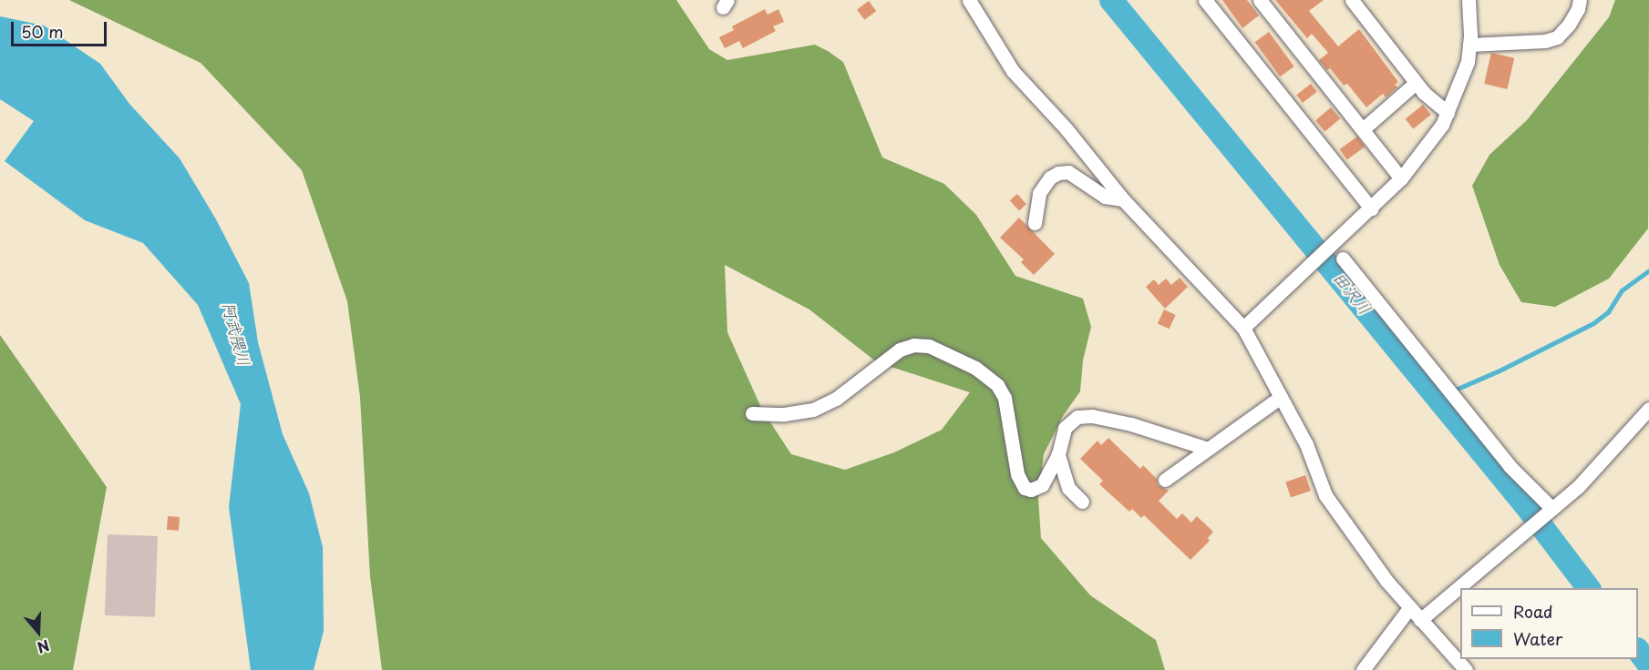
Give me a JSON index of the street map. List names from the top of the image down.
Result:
{
  "water": ["田沢川", "阿武隈川"],
  "legend": ["Road", "Water"],
  "scale_bar": "50 m",
  "north": "bottom"
}
